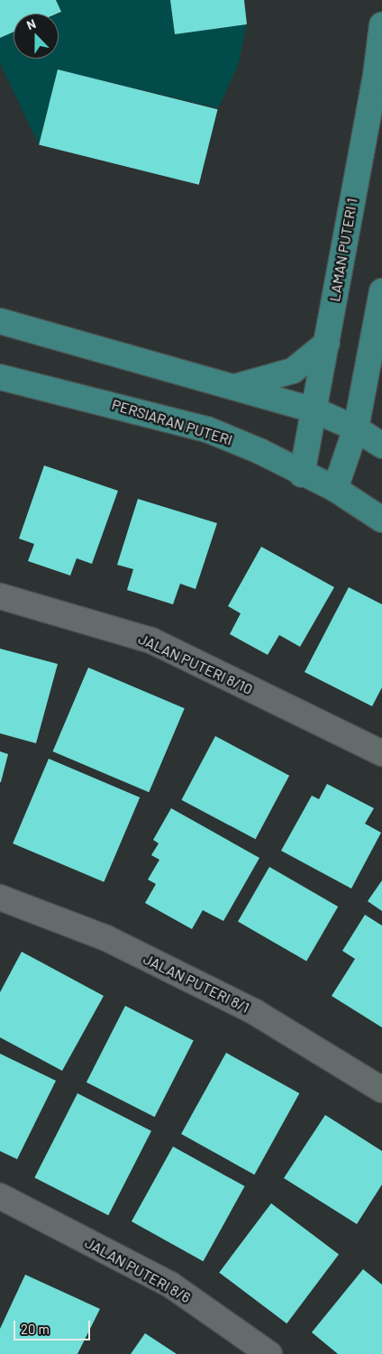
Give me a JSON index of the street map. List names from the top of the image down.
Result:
{
  "streets": {
    "main road": ["LAMAN PUTERI 1", "PERSIARAN PUTERI"],
    "street": ["JALAN PUTERI 8/10", "JALAN PUTERI 8/1", "JALAN PUTERI 8/6"]
  },
  "crossings": [
    ["LAMAN PUTERI 1", "PERSIARAN PUTERI"]
  ],
  "scale_bar": "20 m",
  "north": "top"
}
